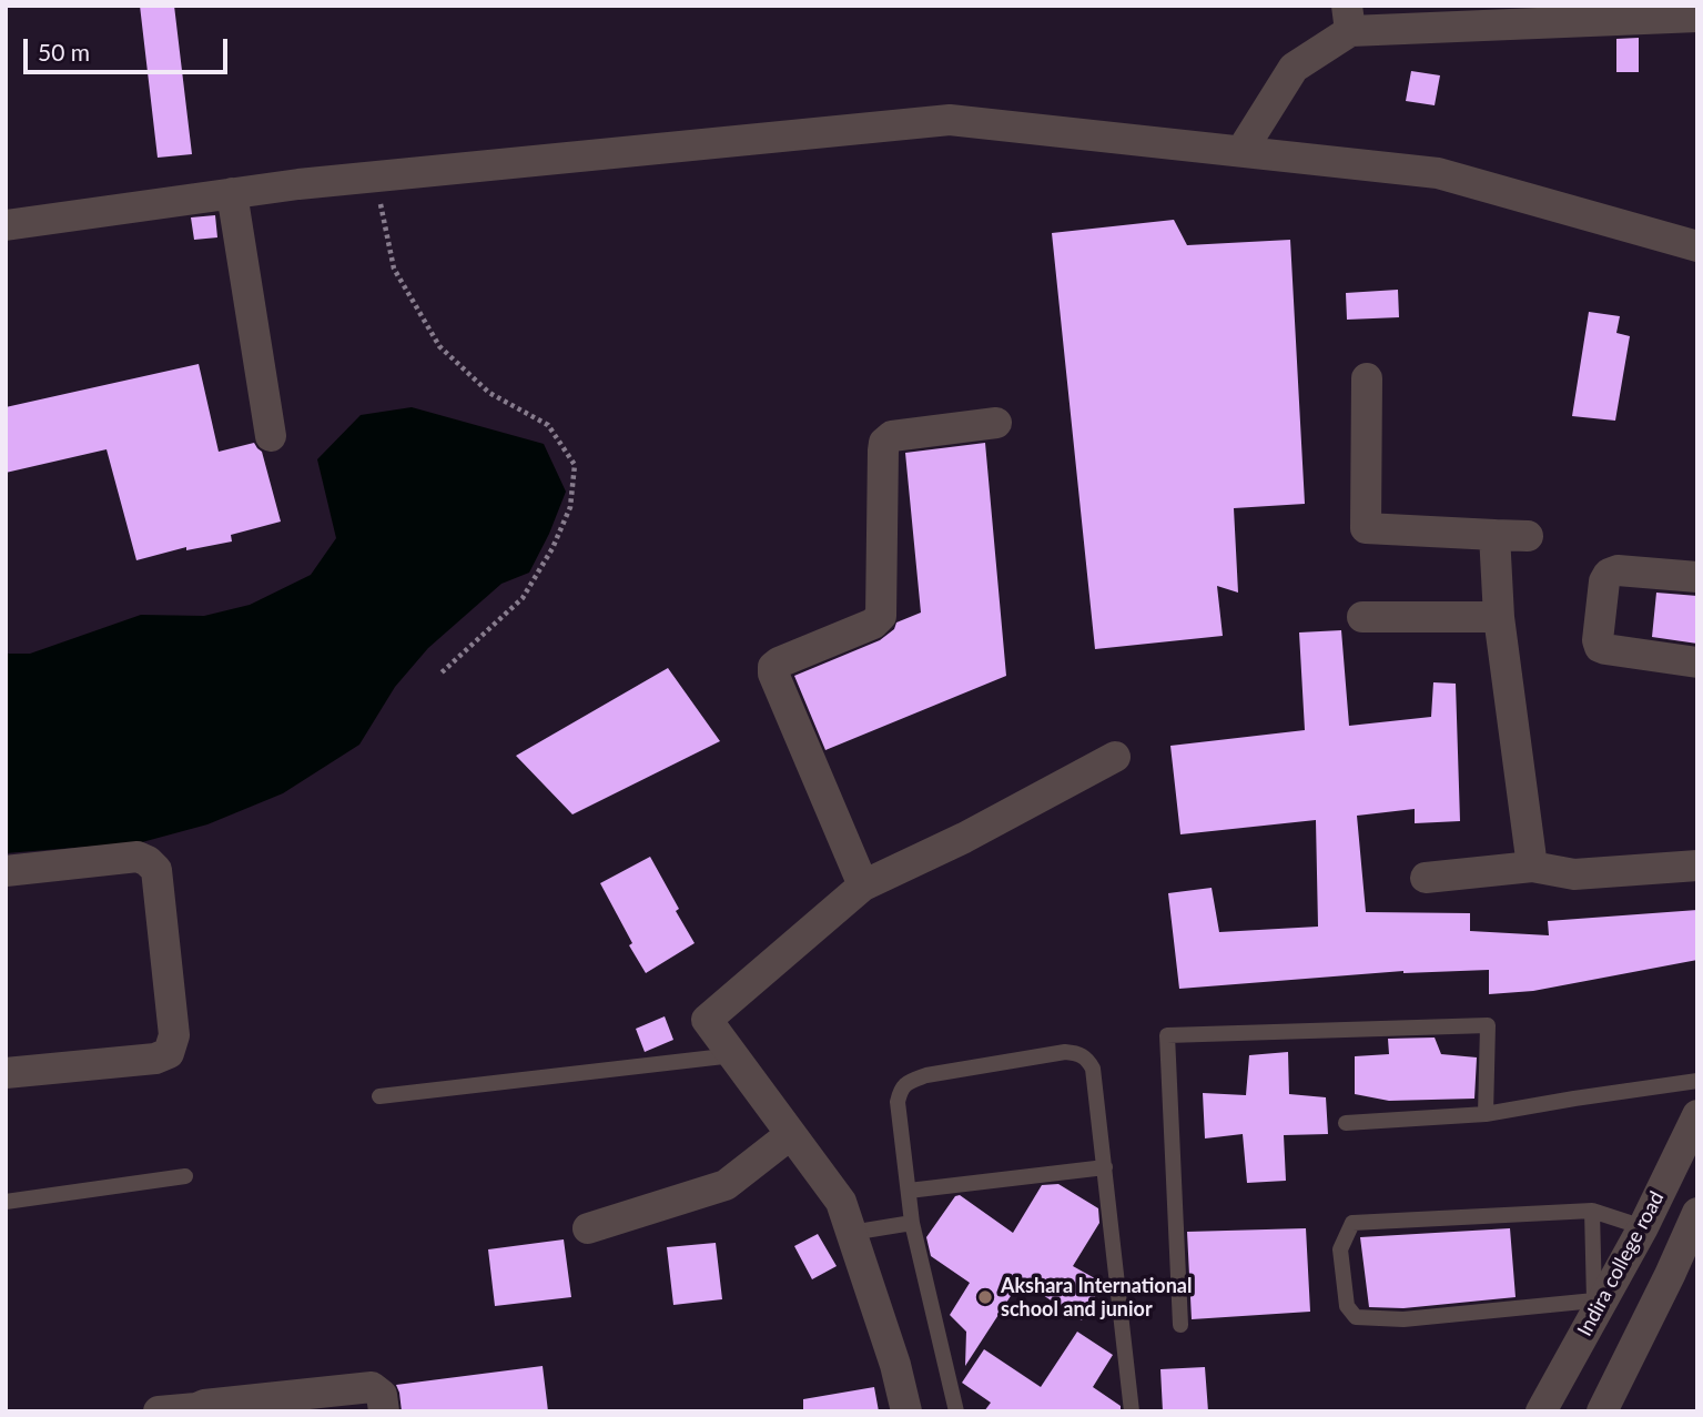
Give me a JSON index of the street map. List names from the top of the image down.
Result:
{
  "streets": {
    "street": ["Indira college road"]
  },
  "places": ["Akshara International school and junior"],
  "scale_bar": "50 m"
}
